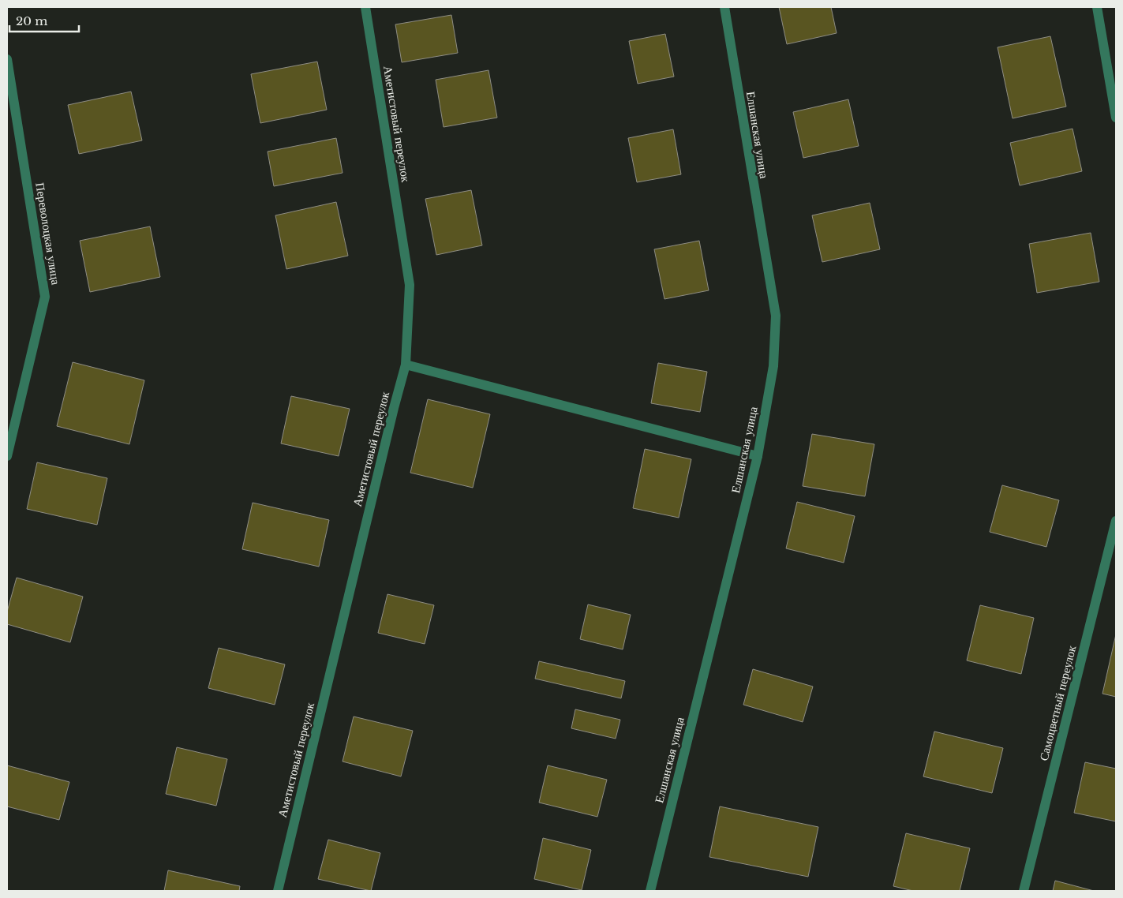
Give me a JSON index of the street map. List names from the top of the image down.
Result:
{
  "streets": {
    "street": [
      "Аметистовый переулок",
      "Елшанская улица",
      "Переволоцкая улица",
      "Самоцветный переулок"
    ]
  },
  "scale_bar": "20 m"
}
